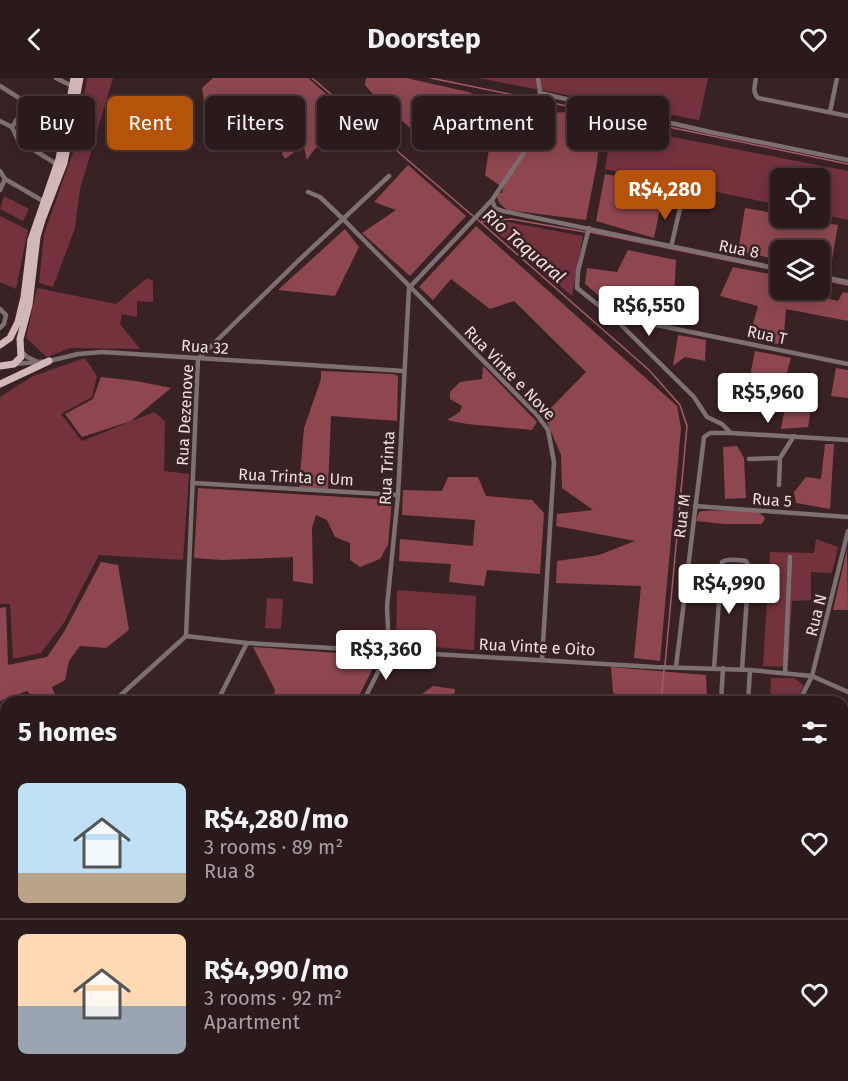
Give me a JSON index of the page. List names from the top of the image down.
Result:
{
  "streets": {
    "street": [
      "Rua 8",
      "Rua T",
      "Rua 32",
      "Rua Vinte e Nove",
      "Rua Dezenove",
      "Rua Trinta",
      "Rua Trinta e Um",
      "Rua 5",
      "Rua M",
      "Rua N",
      "Rua Vinte e Oito"
    ]
  },
  "crossings": [
    ["Rua 32", "Rua Dezenove"],
    ["Rua 32", "Rua Trinta"],
    ["Rua Vinte e Nove", "Rua Dezenove"],
    ["Rua Vinte e Nove", "Rua Trinta"],
    ["Rua Vinte e Nove", "Rua Vinte e Oito"],
    ["Rua Dezenove", "Rua Trinta e Um"],
    ["Rua Dezenove", "Rua Vinte e Oito"],
    ["Rua Trinta", "Rua Trinta e Um"],
    ["Rua Trinta", "Rua Vinte e Oito"],
    ["Rua 5", "Rua M"],
    ["Rua M", "Rua Vinte e Oito"],
    ["Rua N", "Rua Vinte e Oito"]
  ],
  "water": ["Rio Taquaral"],
  "page": {
    "header": "Doorstep",
    "chip": [
      "Buy",
      "Rent",
      "Filters",
      "New",
      "Apartment",
      "House"
    ],
    "price": [
      "R$4,280",
      "R$6,550",
      "R$5,960",
      "R$4,990",
      "R$3,360"
    ],
    "heading": "5 homes",
    "list": [
      {
        "name": "R$4,280/mo",
        "note": "3 rooms · 89 m² · Rua 8"
      },
      {
        "name": "R$4,990/mo",
        "note": "3 rooms · 92 m² · Apartment"
      }
    ]
  }
}
